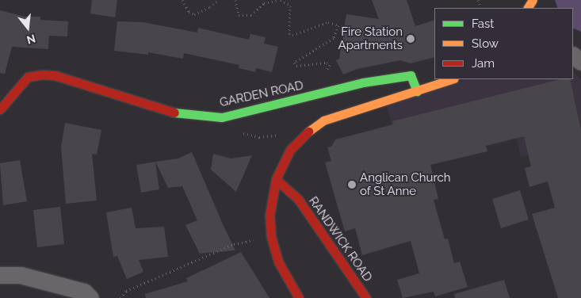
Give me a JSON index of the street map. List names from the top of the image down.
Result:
{
  "streets": {
    "street": ["GARDEN ROAD", "RANDWICK ROAD"]
  },
  "places": ["Fire Station Apartments", "Anglican Church of St Anne"],
  "legend": ["Fast", "Slow", "Jam"],
  "north": "bottom"
}
